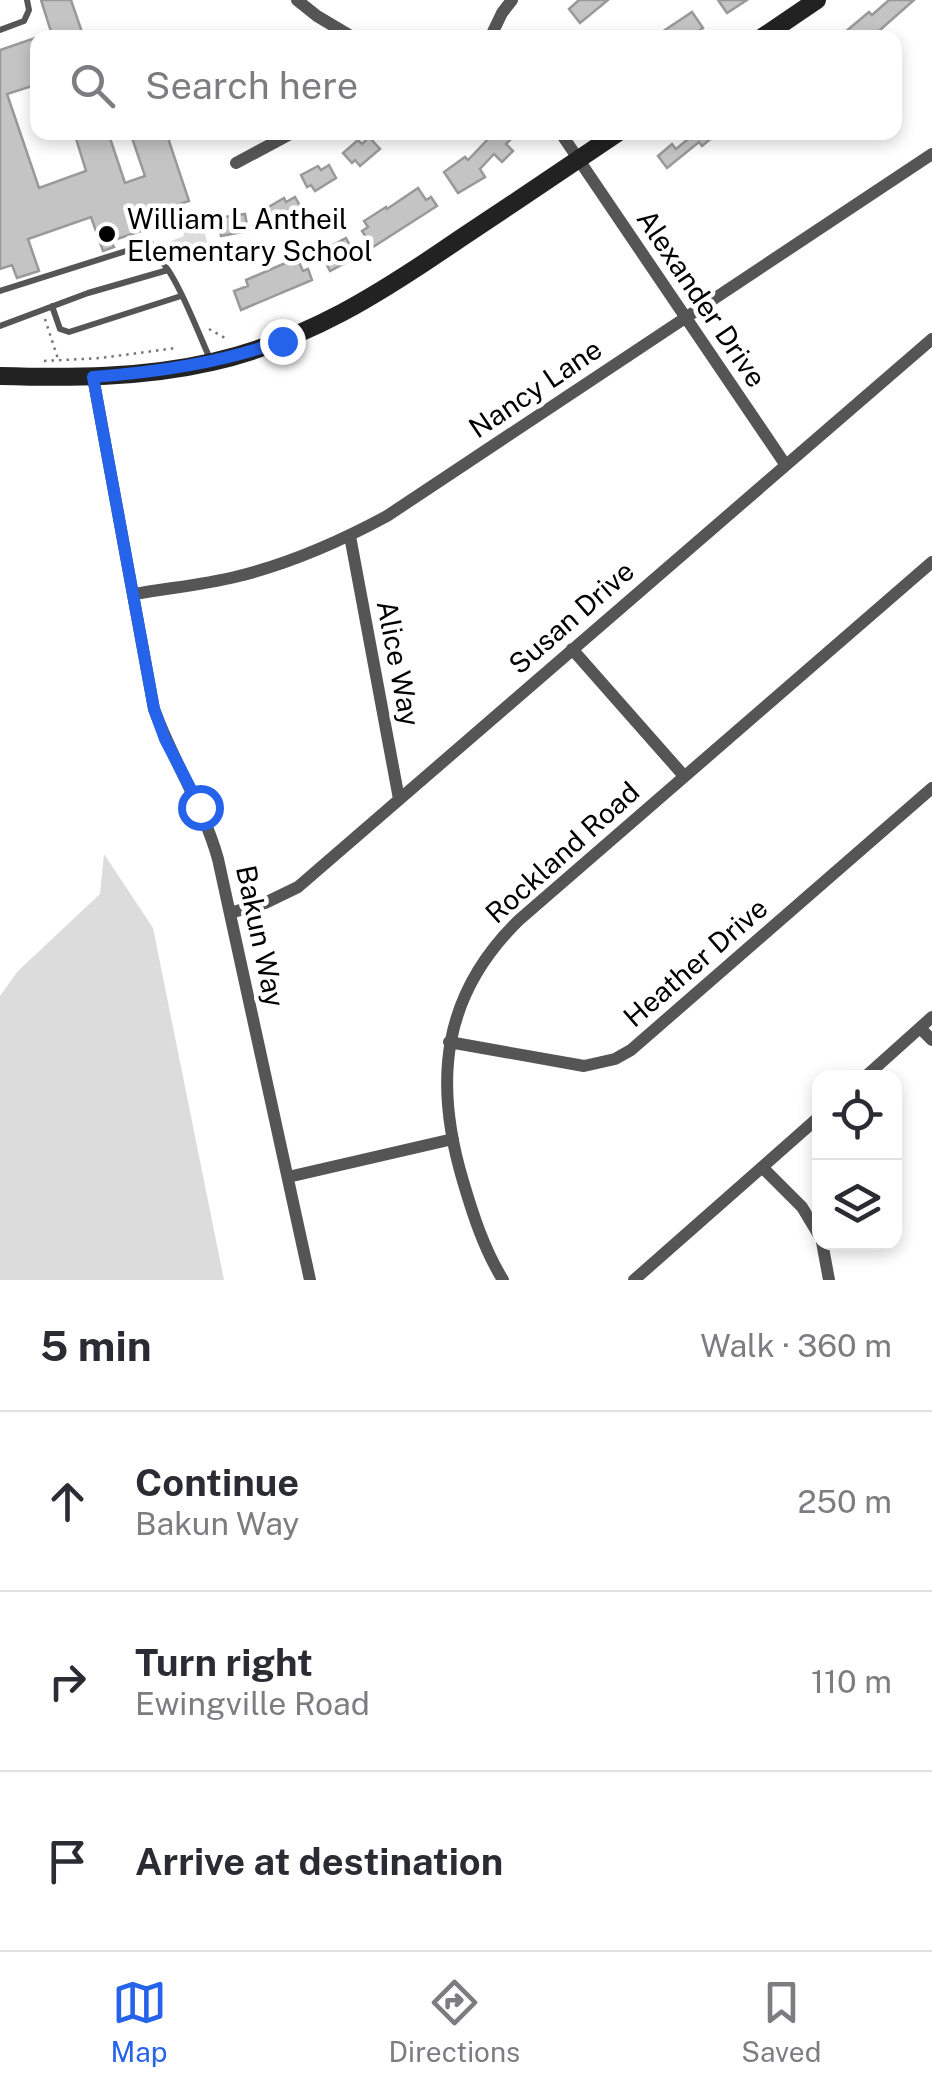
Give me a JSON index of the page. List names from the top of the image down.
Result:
{
  "streets": {
    "street": [
      "Alexander Drive",
      "Nancy Lane",
      "Susan Drive",
      "Alice Way",
      "Rockland Road",
      "Bakun Way",
      "Heather Drive"
    ]
  },
  "crossings": [
    ["Alexander Drive", "Nancy Lane"],
    ["Alexander Drive", "Susan Drive"],
    ["Nancy Lane", "Alice Way"],
    ["Nancy Lane", "Bakun Way"],
    ["Susan Drive", "Alice Way"],
    ["Susan Drive", "Bakun Way"],
    ["Rockland Road", "Heather Drive"]
  ],
  "places": ["William L Antheil Elementary School"],
  "page": {
    "search": "Search here",
    "heading": ["5 min", "Walk · 360 m"],
    "list": [
      ["Continue", "Bakun Way", "250 m"],
      ["Turn right", "Ewingville Road", "110 m"],
      "Arrive at destination"
    ],
    "nav": ["Map", "Directions", "Saved"]
  }
}
